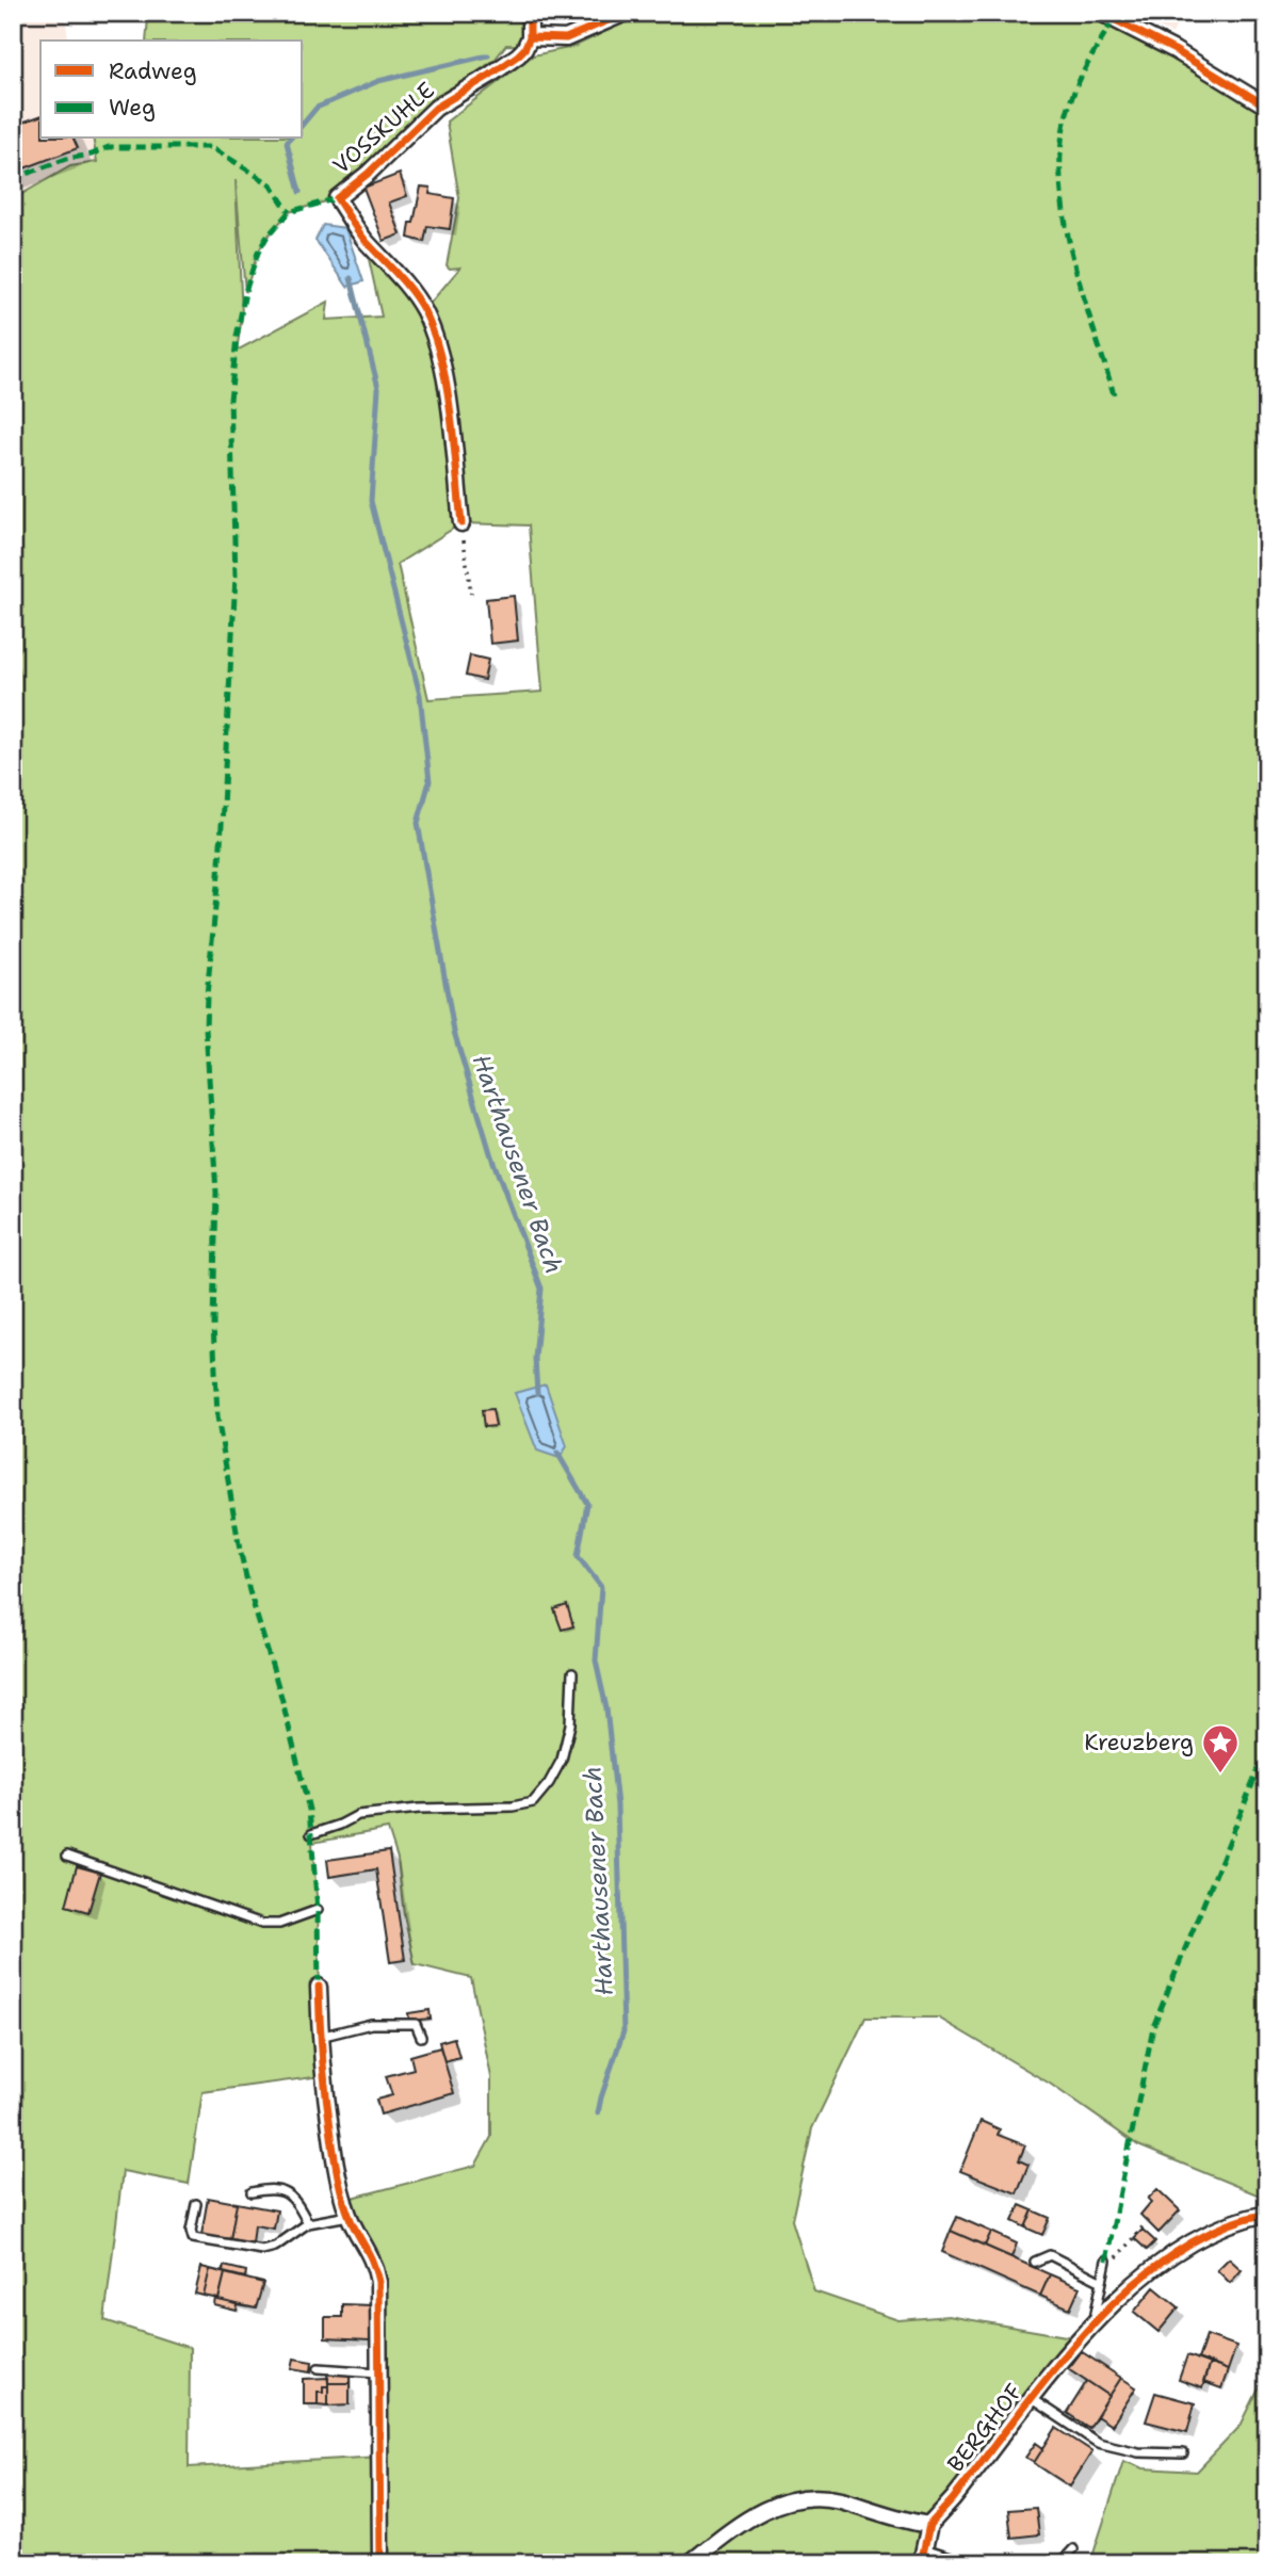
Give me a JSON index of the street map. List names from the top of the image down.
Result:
{
  "streets": {
    "street": ["VOSSKUHLE", "BERGHOF"]
  },
  "water": ["Harthausener Bach"],
  "places": {
    "place": ["Kreuzberg"]
  },
  "legend": ["Radweg", "Weg"]
}
